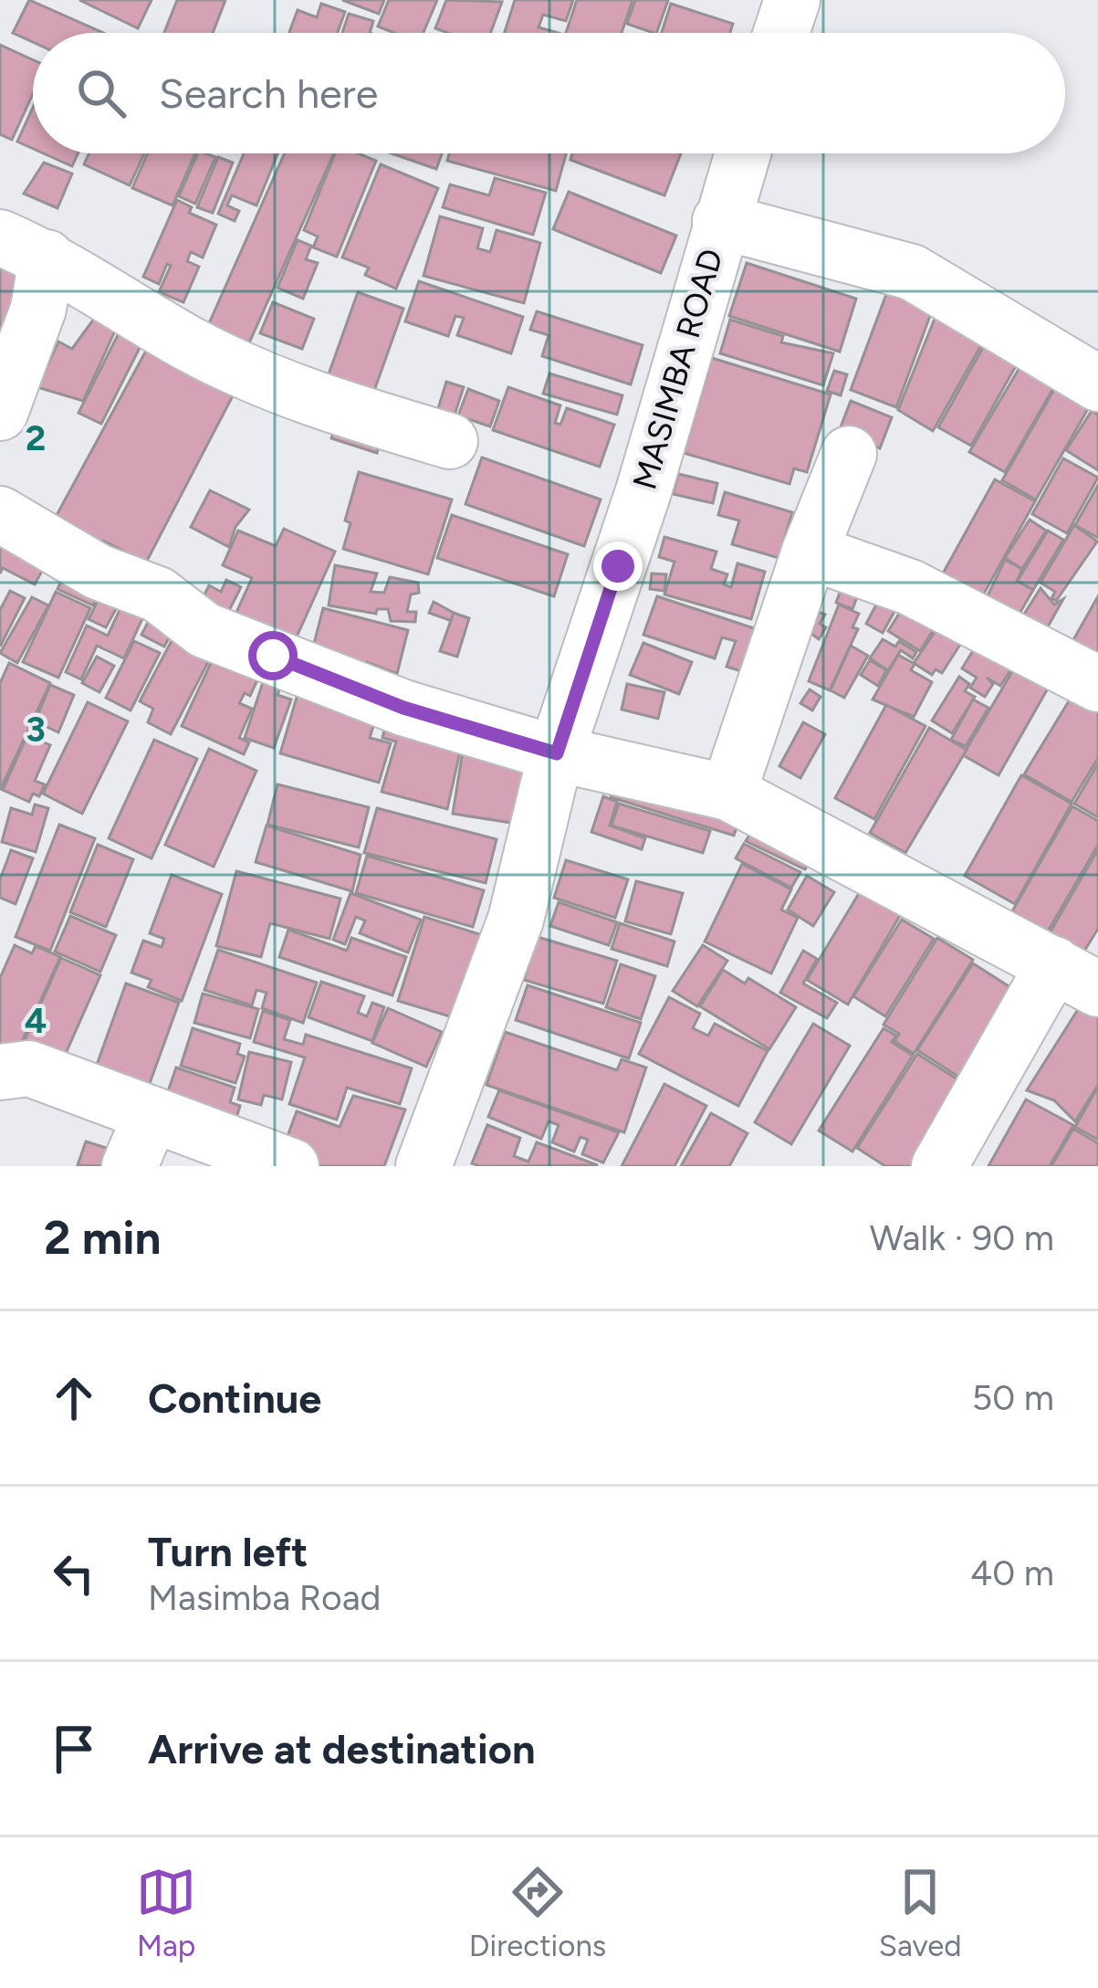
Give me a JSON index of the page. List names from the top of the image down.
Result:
{
  "streets": {
    "street": ["MASIMBA ROAD"]
  },
  "page": {
    "search": "Search here",
    "heading": ["2 min", "Walk · 90 m"],
    "list": [
      ["Continue", "50 m"],
      ["Turn left", "Masimba Road", "40 m"],
      "Arrive at destination"
    ],
    "nav": ["Map", "Directions", "Saved"]
  },
  "grid": {
    "rows": ["2", "3", "4"]
  }
}
